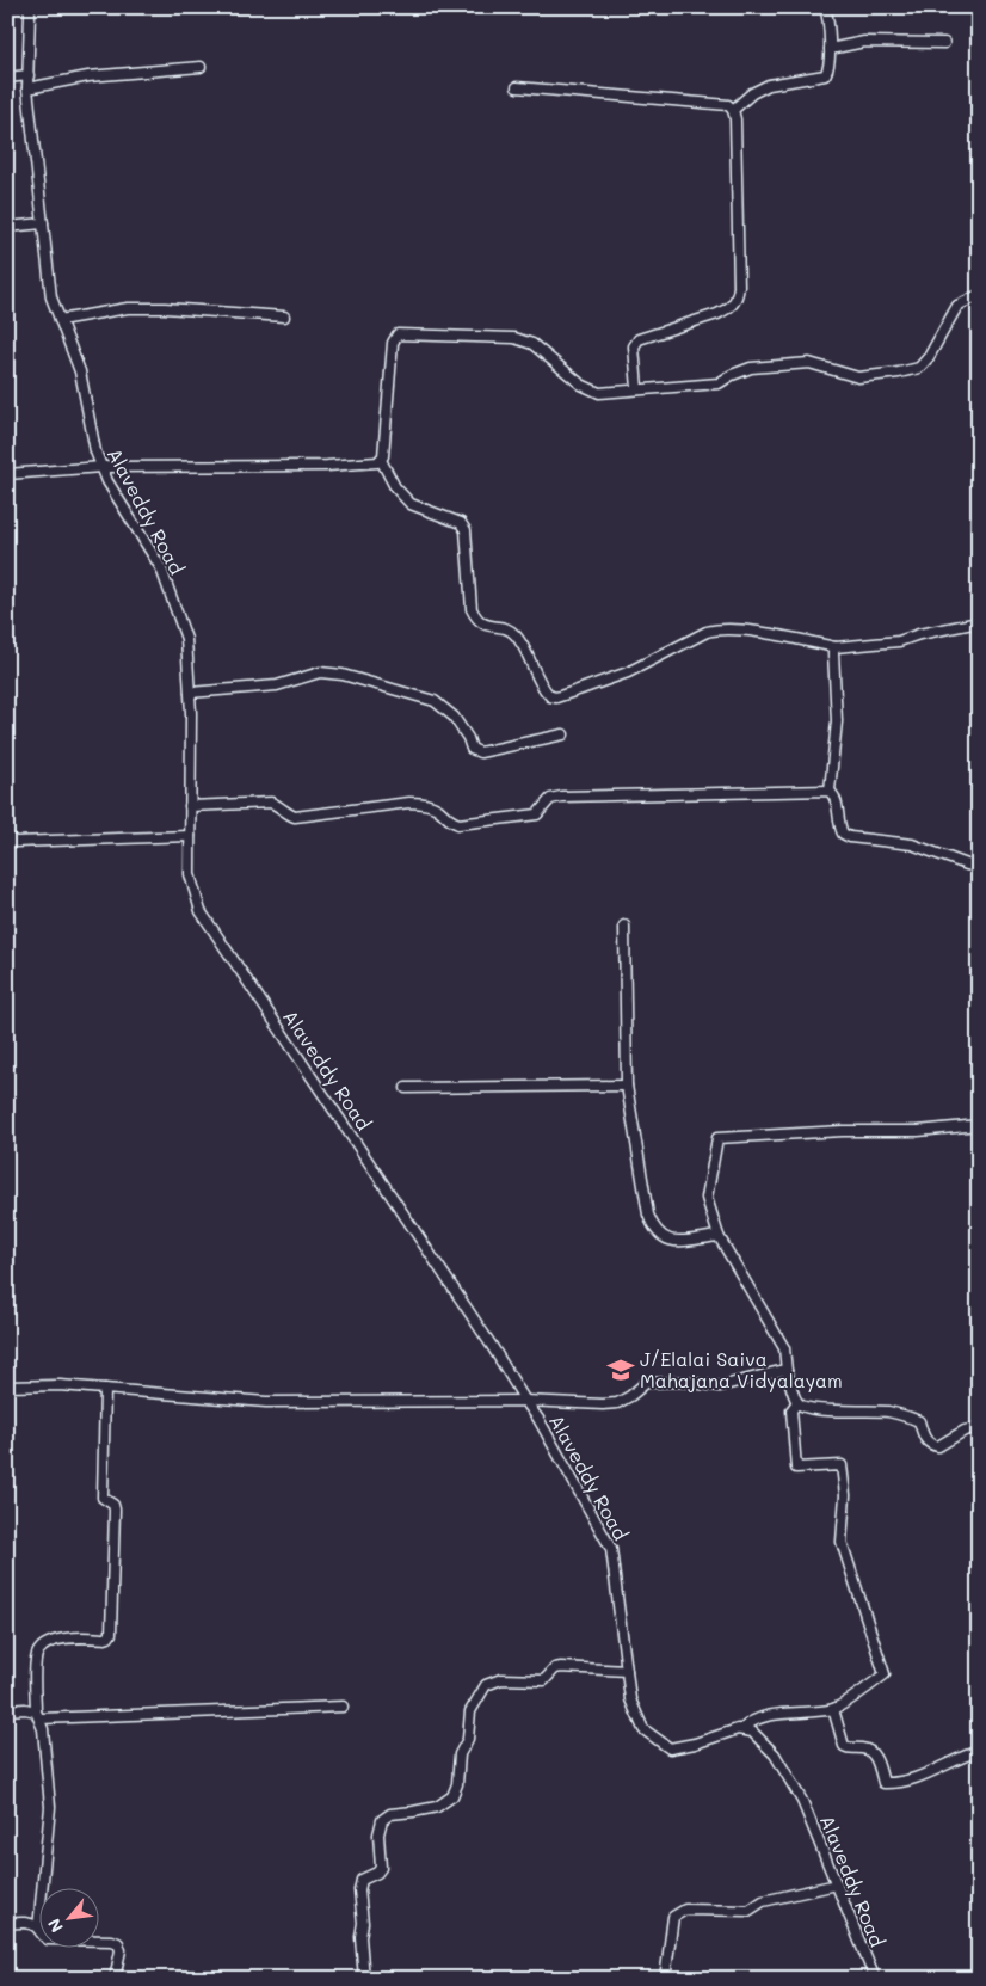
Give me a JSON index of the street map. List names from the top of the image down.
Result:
{
  "streets": {
    "street": ["Alaveddy Road"]
  },
  "places": {
    "school or university": ["J/Elalai Saiva Mahajana Vidyalayam"]
  },
  "north": "bottom left"
}
